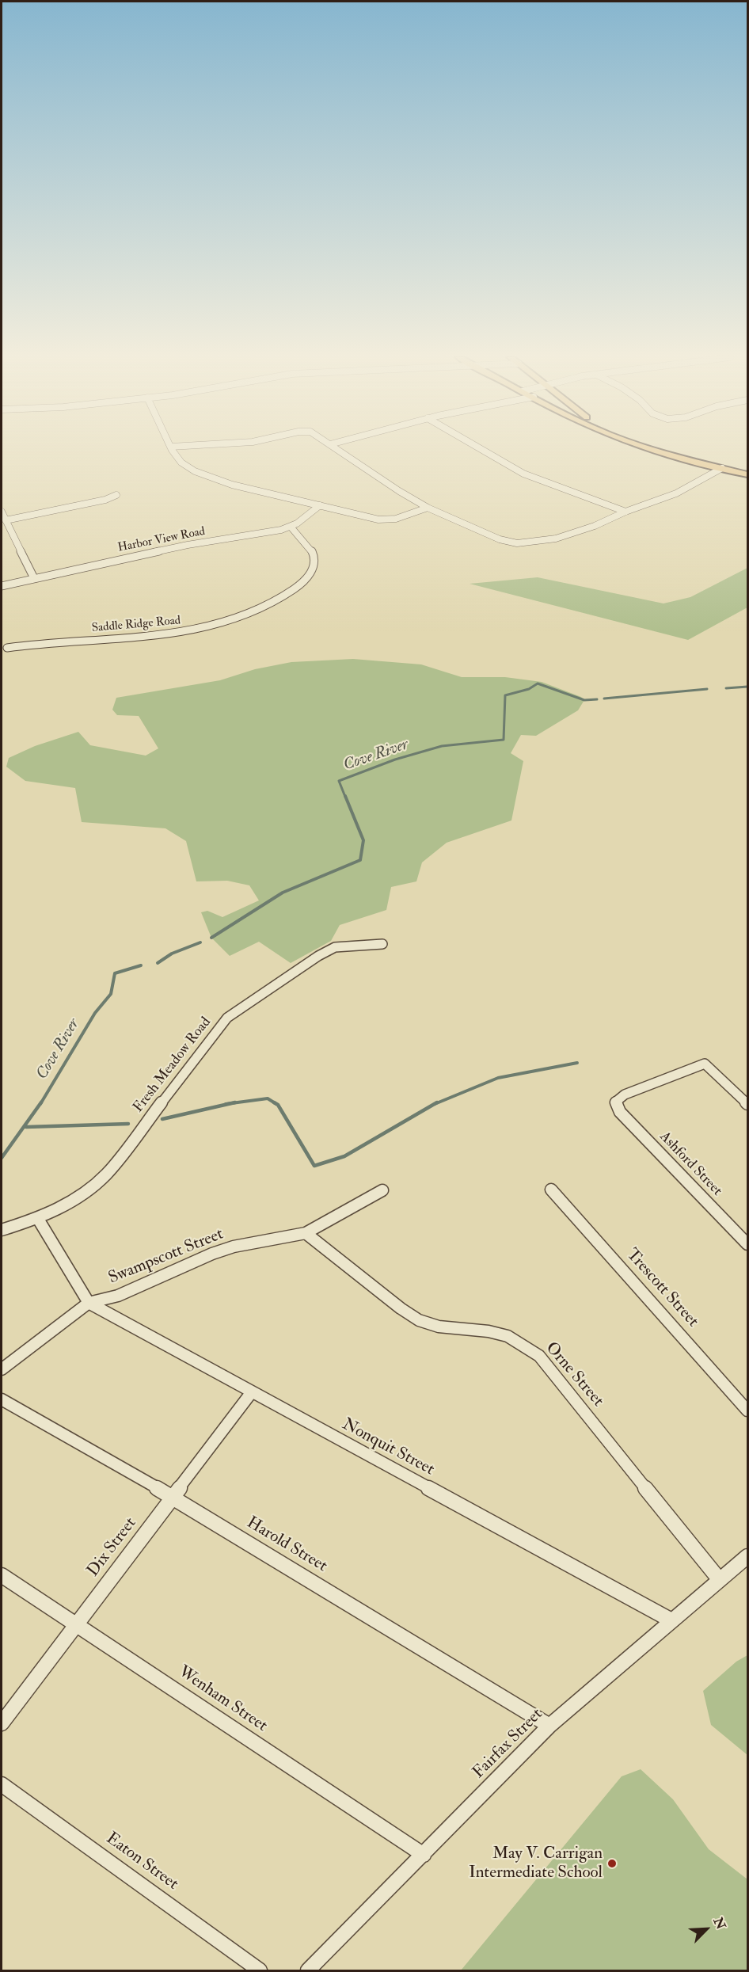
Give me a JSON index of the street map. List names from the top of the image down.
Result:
{
  "streets": {
    "street": [
      "Harbor View Road",
      "Saddle Ridge Road",
      "Fresh Meadow Road",
      "Ashford Street",
      "Swampscott Street",
      "Trescott Street",
      "Orne Street",
      "Nonquit Street",
      "Harold Street",
      "Dix Street",
      "Wenham Street",
      "Fairfax Street",
      "Eaton Street"
    ]
  },
  "crossings": [
    ["Harbor View Road", "Saddle Ridge Road"],
    ["Swampscott Street", "Orne Street"],
    ["Swampscott Street", "Nonquit Street"],
    ["Orne Street", "Fairfax Street"],
    ["Nonquit Street", "Dix Street"],
    ["Nonquit Street", "Fairfax Street"],
    ["Harold Street", "Dix Street"],
    ["Harold Street", "Fairfax Street"],
    ["Dix Street", "Wenham Street"],
    ["Wenham Street", "Fairfax Street"]
  ],
  "water": ["Cove River"],
  "places": ["May V. Carrigan Intermediate School"],
  "north": "top right"
}
